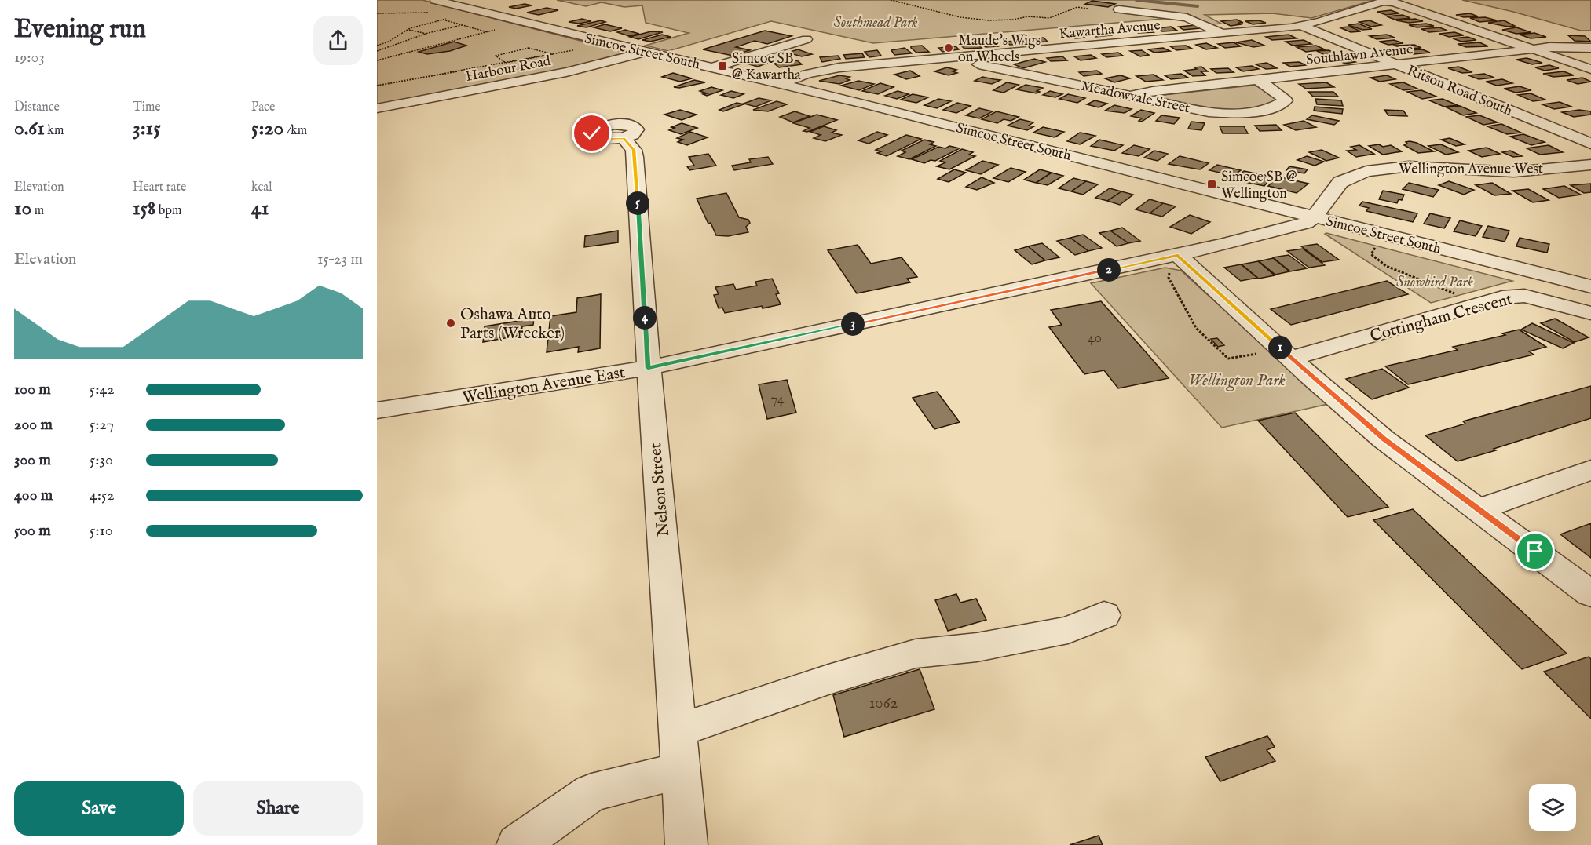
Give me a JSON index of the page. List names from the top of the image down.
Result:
{
  "streets": {
    "street": [
      "Kawartha Avenue",
      "Simcoe Street South",
      "Southlawn Avenue",
      "Harbour Road",
      "Ritson Road South",
      "Meadowvale Street",
      "Wellington Avenue West",
      "Cottingham Crescent",
      "Wellington Avenue East",
      "Nelson Street"
    ]
  },
  "crossings": [
    ["Kawartha Avenue", "Simcoe Street South"],
    ["Kawartha Avenue", "Southlawn Avenue"],
    ["Kawartha Avenue", "Ritson Road South"],
    ["Kawartha Avenue", "Meadowvale Street"],
    ["Simcoe Street South", "Harbour Road"],
    ["Simcoe Street South", "Wellington Avenue West"],
    ["Simcoe Street South", "Wellington Avenue East"],
    ["Southlawn Avenue", "Ritson Road South"],
    ["Southlawn Avenue", "Meadowvale Street"],
    ["Wellington Avenue West", "Wellington Avenue East"],
    ["Wellington Avenue East", "Nelson Street"]
  ],
  "parks": ["Southmead Park", "Snowbird Park", "Wellington Park"],
  "places": {
    "other": ["Maude's Wigs on Wheels", "Oshawa Auto Parts (Wrecker)"],
    "transit": ["Simcoe SB @ Kawartha", "Simcoe SB @ Wellington"]
  },
  "house_numbers": ["40", "74", "1062"],
  "page": {
    "heading": ["Evening run", "19:03"],
    "stats": [
      ["Distance", "0.61 km"],
      ["Time", "3:15"],
      ["Pace", "5:20 /km"],
      ["Elevation", "10 m"],
      ["Heart rate", "158 bpm"],
      ["kcal", "41"]
    ],
    "pins": [
      "5",
      "2",
      "4",
      "3",
      "1"
    ],
    "chart": ["Elevation", "15–23 m"],
    "list": [
      {
        "name": "100 m",
        "note": "5:42"
      },
      {
        "name": "200 m",
        "note": "5:27"
      },
      {
        "name": "300 m",
        "note": "5:30"
      },
      {
        "name": "400 m",
        "note": "4:52"
      },
      {
        "name": "500 m",
        "note": "5:10"
      }
    ],
    "buttons": ["Save", "Share"]
  }
}
